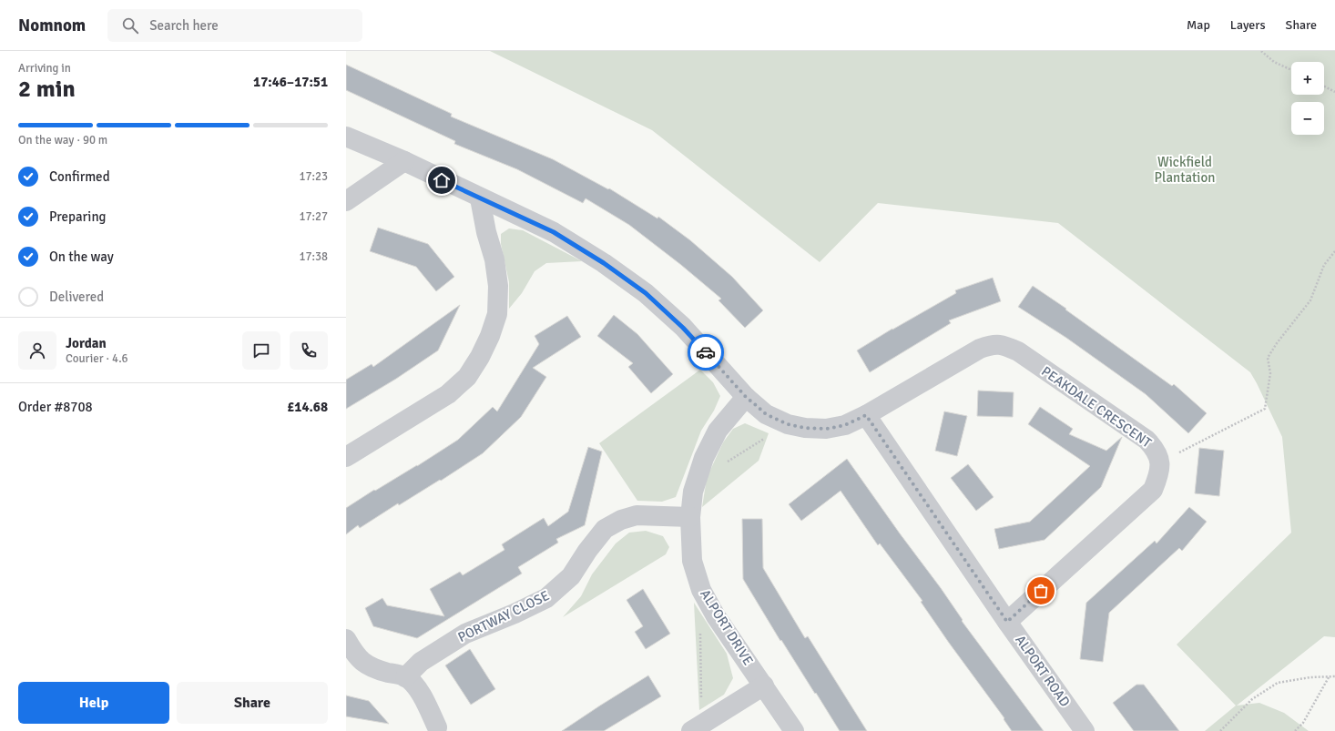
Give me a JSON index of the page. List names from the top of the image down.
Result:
{
  "streets": {
    "street": [
      "PEAKDALE CRESCENT",
      "PORTWAY CLOSE",
      "ALPORT DRIVE",
      "ALPORT ROAD"
    ]
  },
  "crossings": [
    ["PEAKDALE CRESCENT", "ALPORT ROAD"],
    ["PORTWAY CLOSE", "ALPORT DRIVE"]
  ],
  "parks": ["Wickfield Plantation"],
  "page": {
    "header": "Nomnom",
    "search": "Search here",
    "nav": ["Map", "Layers", "Share"],
    "heading": ["2 min", "Arriving in", "17:46–17:51"],
    "panel": [
      "Jordan",
      "Courier · 4.6",
      "Order #8708",
      "£14.68"
    ],
    "map_buttons": ["+", "−"],
    "bar": "On the way · 90 m",
    "list": [
      ["Confirmed", "17:23"],
      ["Preparing", "17:27"],
      ["On the way", "17:38"],
      "Delivered"
    ],
    "buttons": ["Help", "Share"]
  }
}
